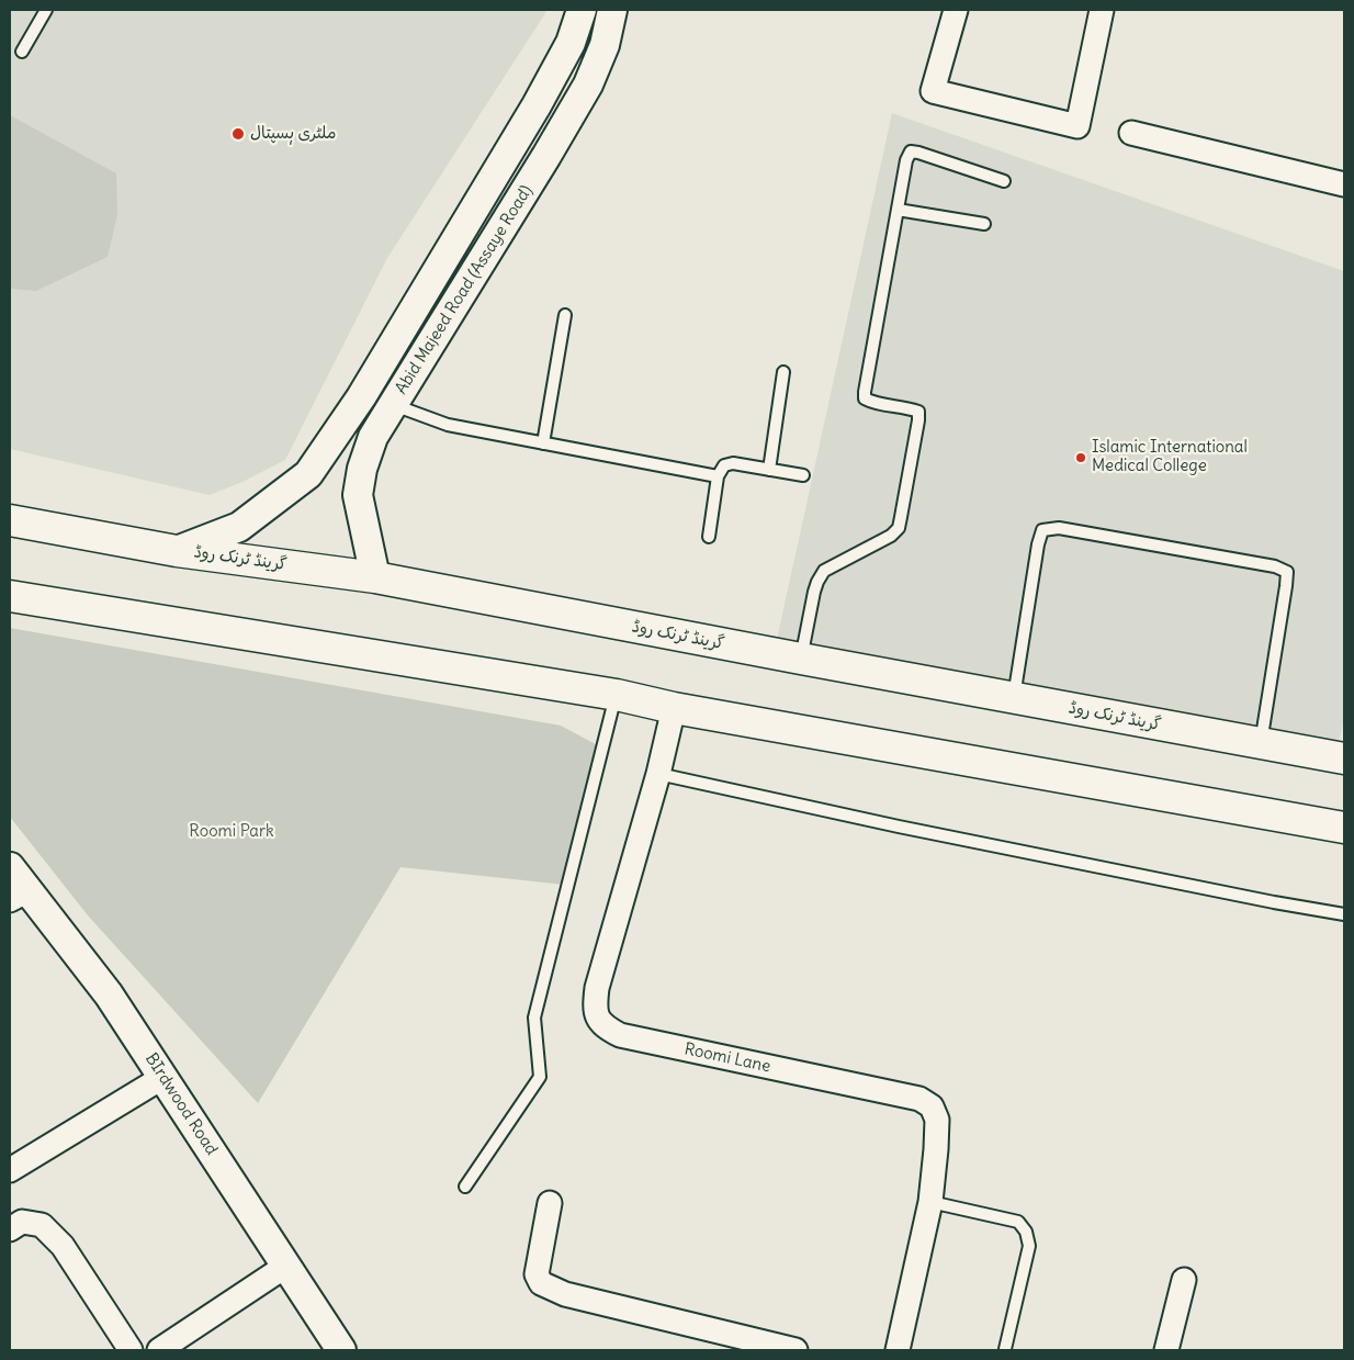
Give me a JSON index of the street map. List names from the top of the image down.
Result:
{
  "streets": {
    "highway": ["گرینڈ ٹرنک روڈ"],
    "street": ["Abid Majeed Road (Assaye Road)", "Roomi Lane", "BIrdwood Road"]
  },
  "crossings": [
    ["Abid Majeed Road (Assaye Road)", "گرینڈ ٹرنک روڈ"]
  ],
  "parks": ["Roomi Park"],
  "places": ["ملٹری ہسپتال", "Islamic International Medical College"]
}
